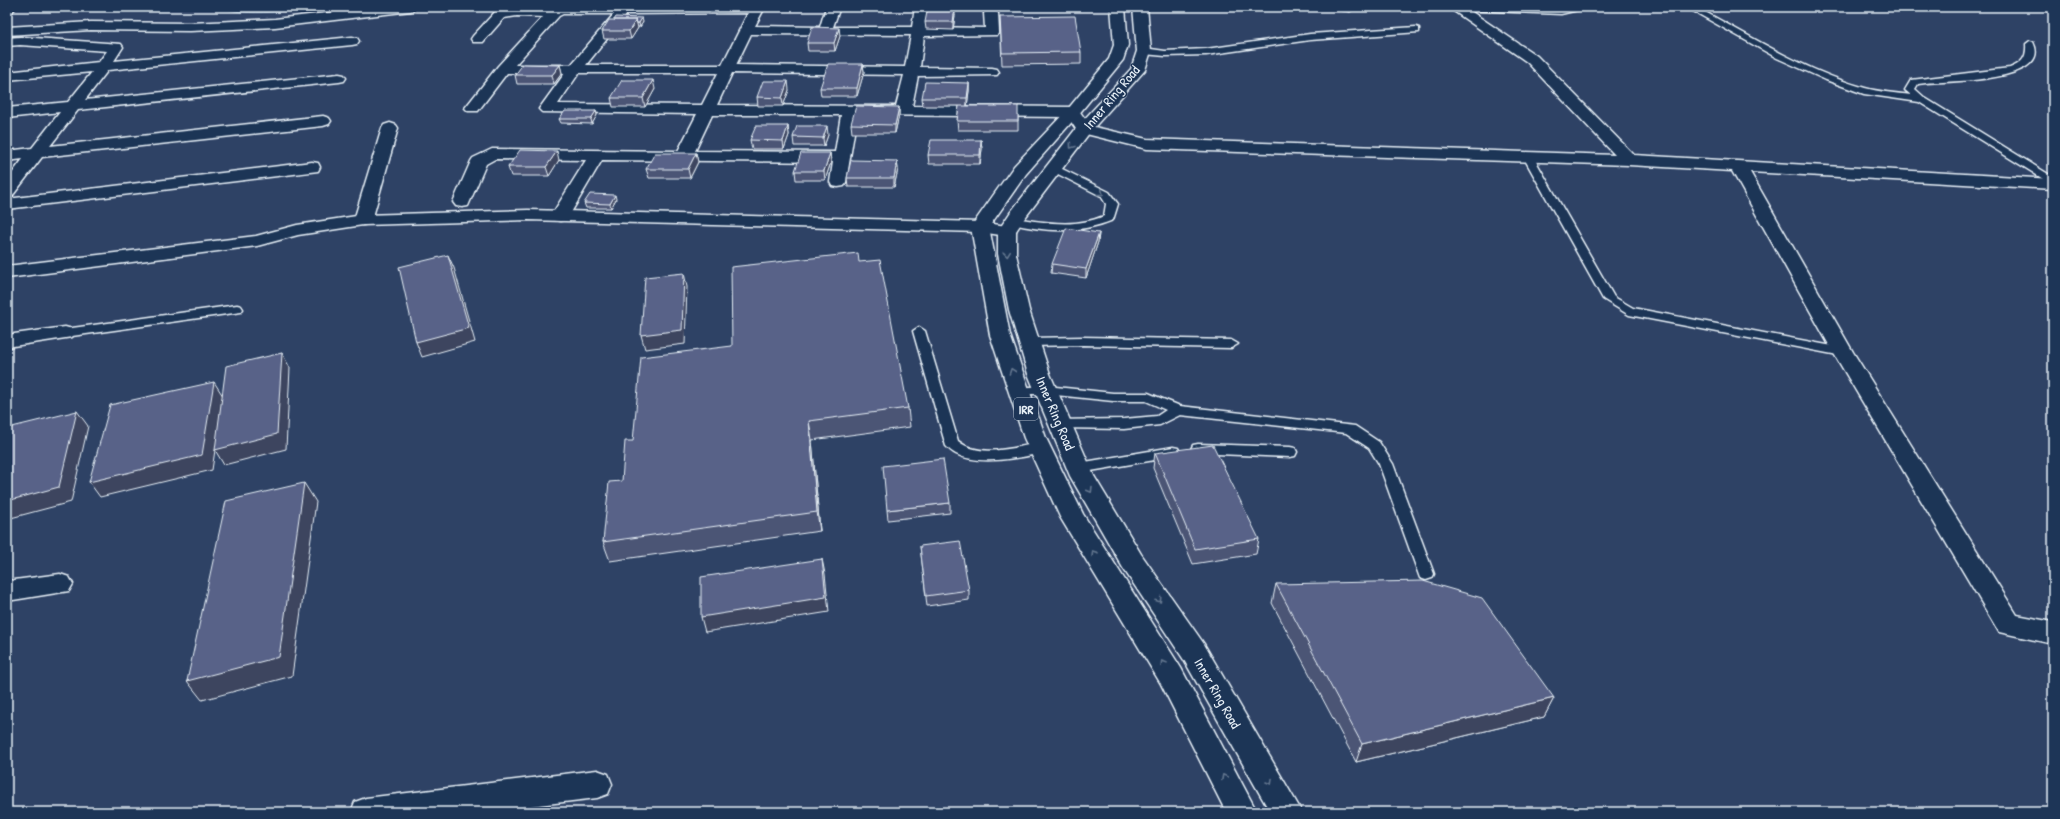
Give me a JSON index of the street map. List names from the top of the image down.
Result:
{
  "streets": {
    "main road": ["Inner Ring Road", "IRR"]
  }
}
